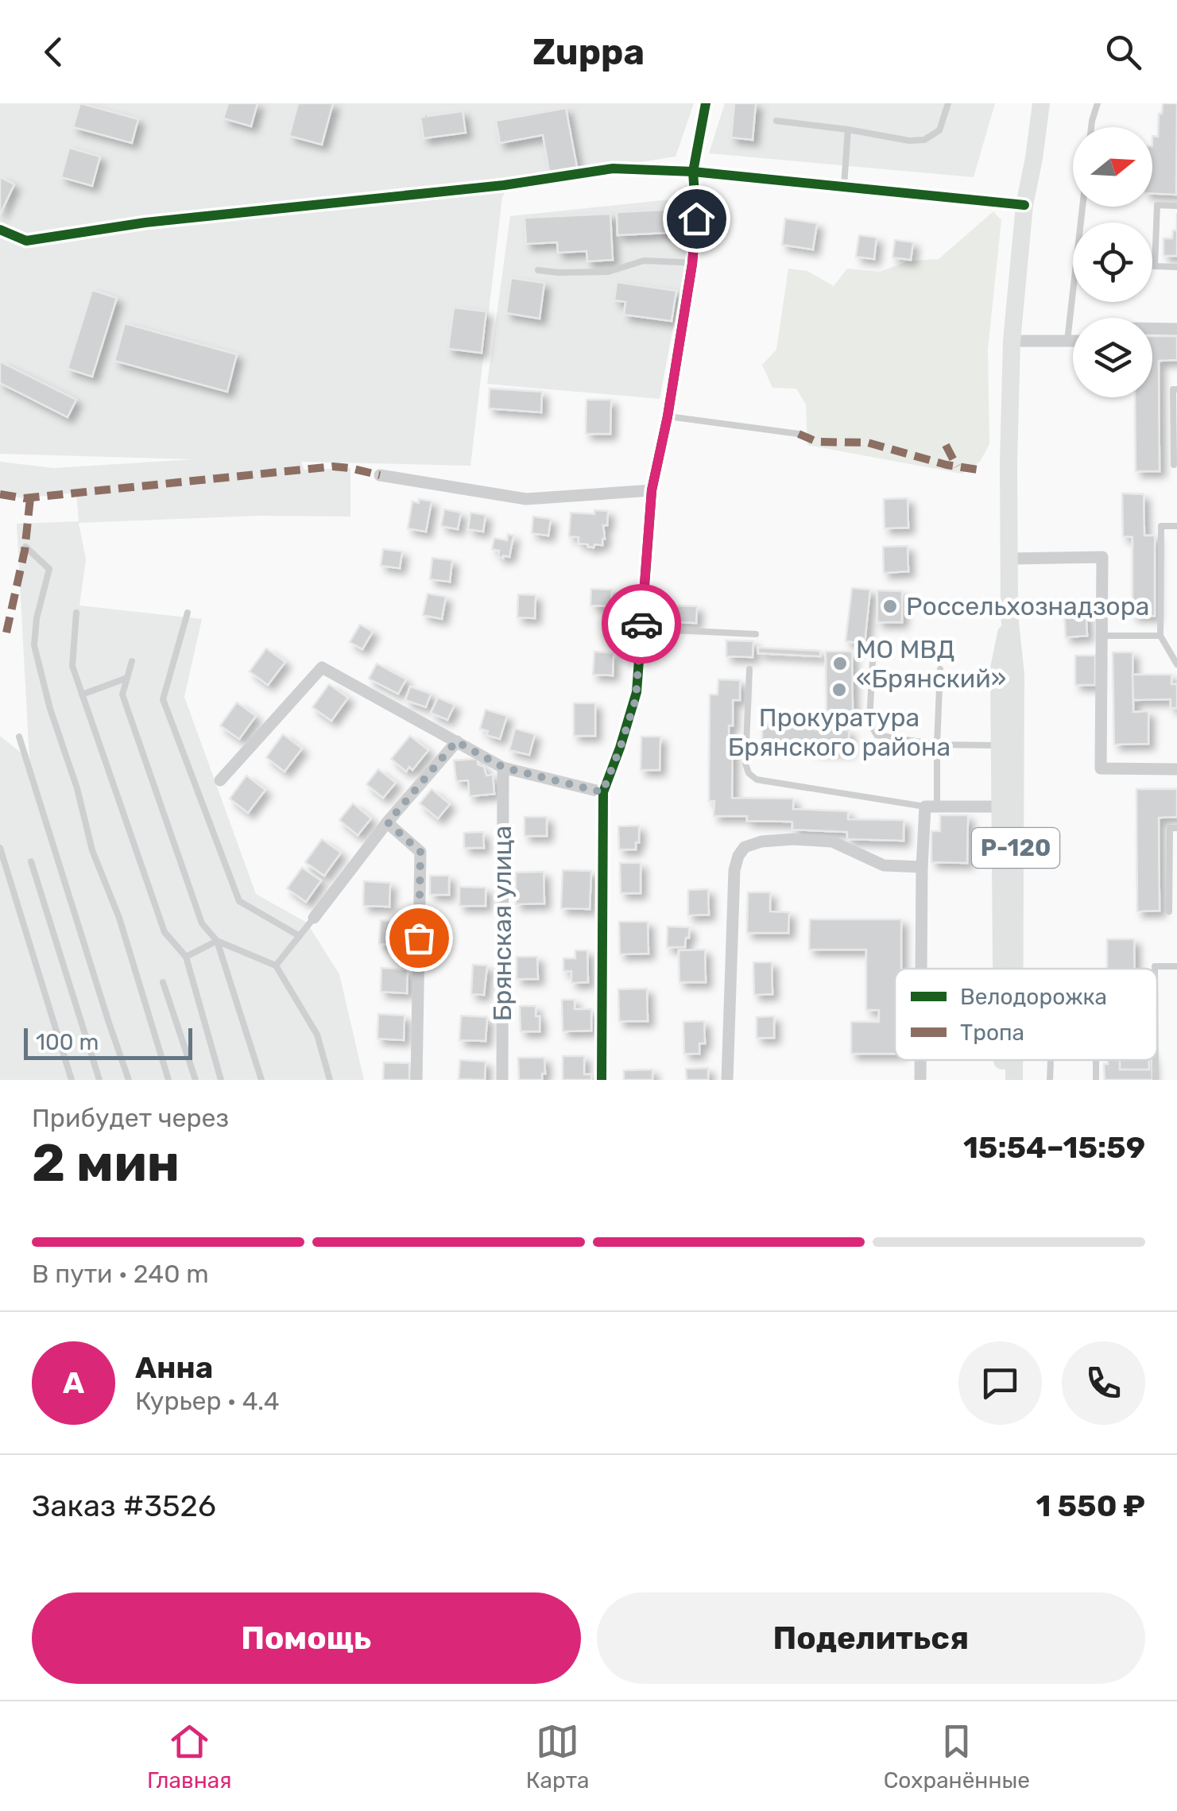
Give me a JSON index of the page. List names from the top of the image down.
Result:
{
  "streets": {
    "main road": ["Р-120"],
    "street": ["Брянская улица"]
  },
  "places": ["Россельхознадзора", "МО МВД «Брянский»", "Прокуратура Брянского района"],
  "legend": ["Велодорожка", "Тропа"],
  "scale_bar": "100 m",
  "north": "right",
  "page": {
    "header": "Zuppa",
    "scale": "100 m",
    "heading": ["2 мин", "Прибудет через", "15:54–15:59"],
    "panel": [
      "Анна",
      "Курьер · 4.4",
      "Заказ #3526",
      "1 550 ₽"
    ],
    "bar": "В пути · 240 m",
    "round": "А",
    "buttons": ["Помощь", "Поделиться"],
    "tabs": ["Главная", "Карта", "Сохранённые"]
  }
}
